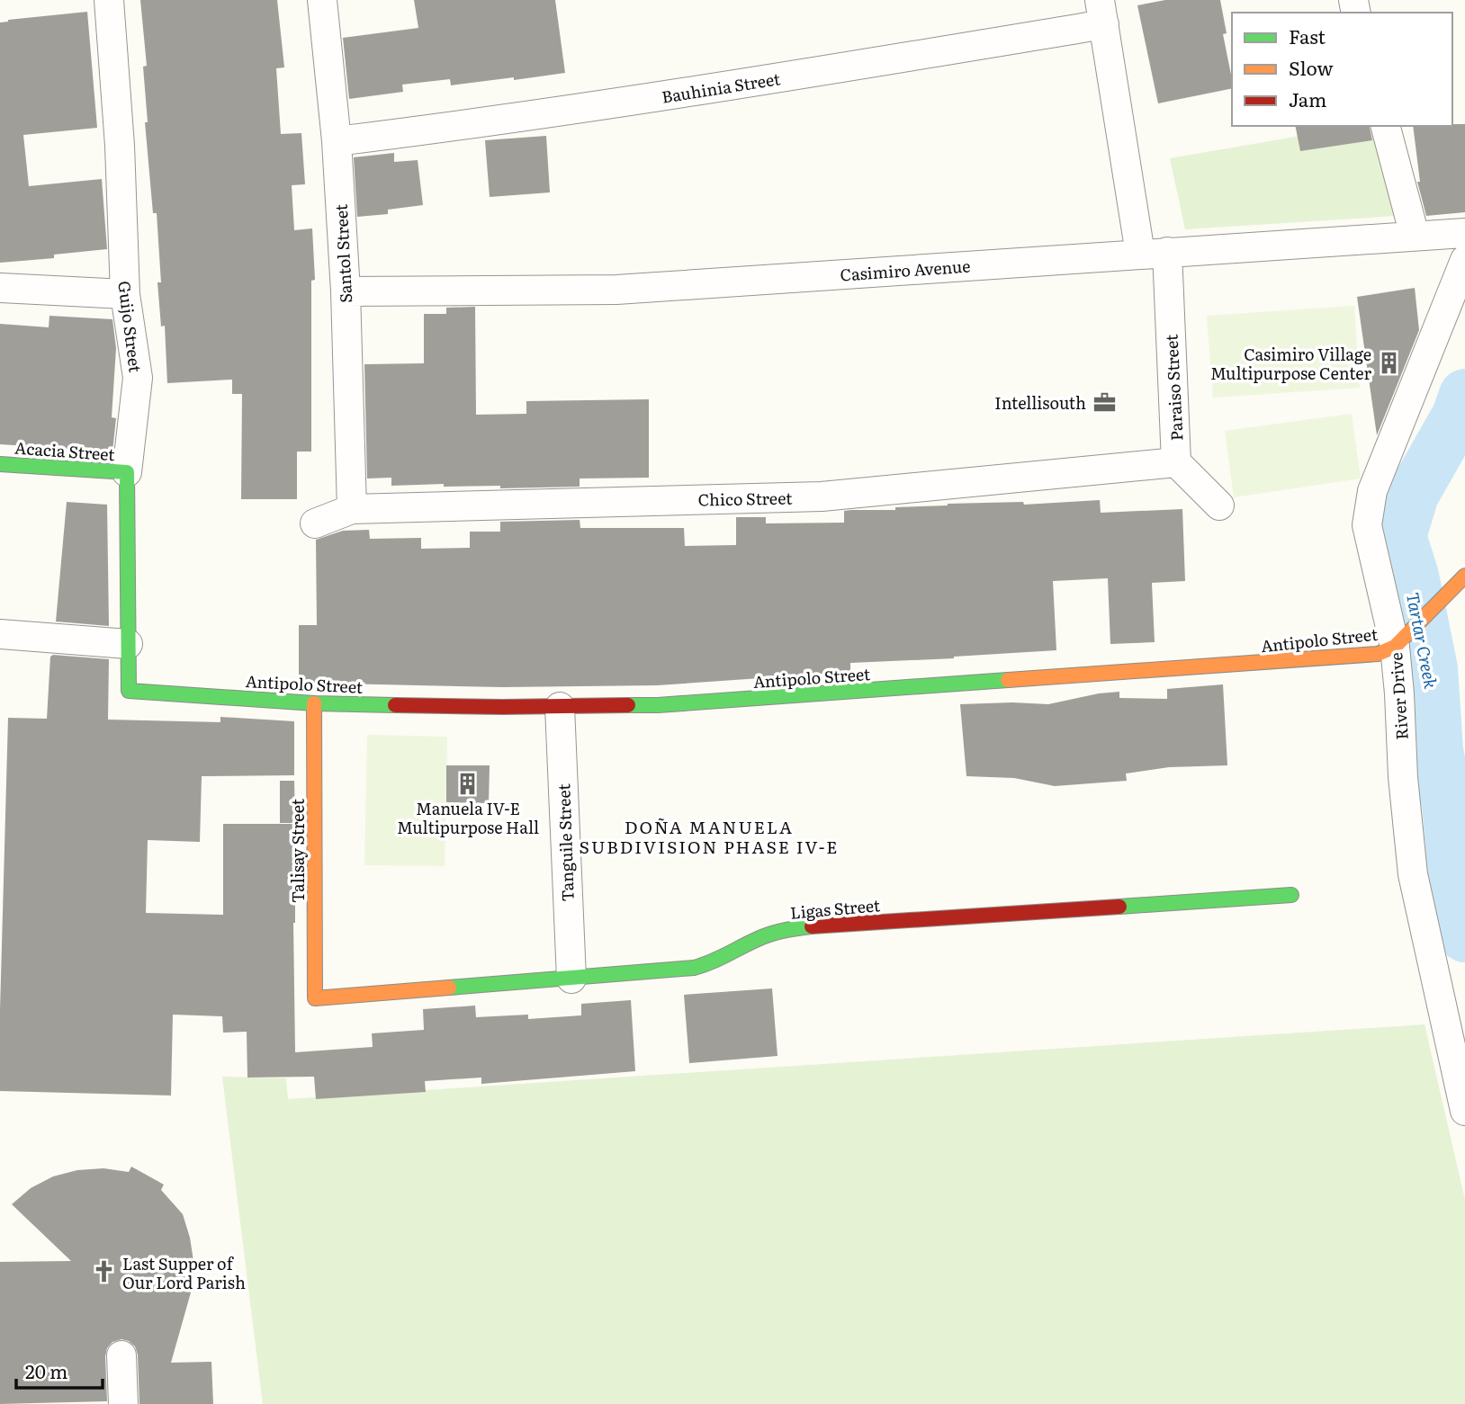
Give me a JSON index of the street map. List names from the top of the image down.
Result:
{
  "streets": {
    "street": [
      "Bauhinia Street",
      "Santol Street",
      "Casimiro Avenue",
      "Guijo Street",
      "Paraiso Street",
      "Acacia Street",
      "Chico Street",
      "Antipolo Street",
      "River Drive",
      "Tanguile Street",
      "Talisay Street",
      "Ligas Street"
    ]
  },
  "crossings": [
    ["Bauhinia Street", "Santol Street"],
    ["Bauhinia Street", "Paraiso Street"],
    ["Santol Street", "Casimiro Avenue"],
    ["Santol Street", "Chico Street"],
    ["Casimiro Avenue", "Paraiso Street"],
    ["Guijo Street", "Acacia Street"],
    ["Guijo Street", "Antipolo Street"],
    ["Paraiso Street", "Chico Street"],
    ["Antipolo Street", "River Drive"],
    ["Antipolo Street", "Tanguile Street"],
    ["Antipolo Street", "Talisay Street"],
    ["Tanguile Street", "Ligas Street"],
    ["Talisay Street", "Ligas Street"]
  ],
  "districts": ["DOÑA MANUELA SUBDIVISION PHASE IV-E"],
  "water": ["Tartar Creek"],
  "places": {
    "building": ["Casimiro Village Multipurpose Center", "Manuela IV-E Multipurpose Hall"],
    "office": ["Intellisouth"],
    "church": ["Last Supper of Our Lord Parish"]
  },
  "legend": ["Fast", "Slow", "Jam"],
  "scale_bar": "20 m"
}
